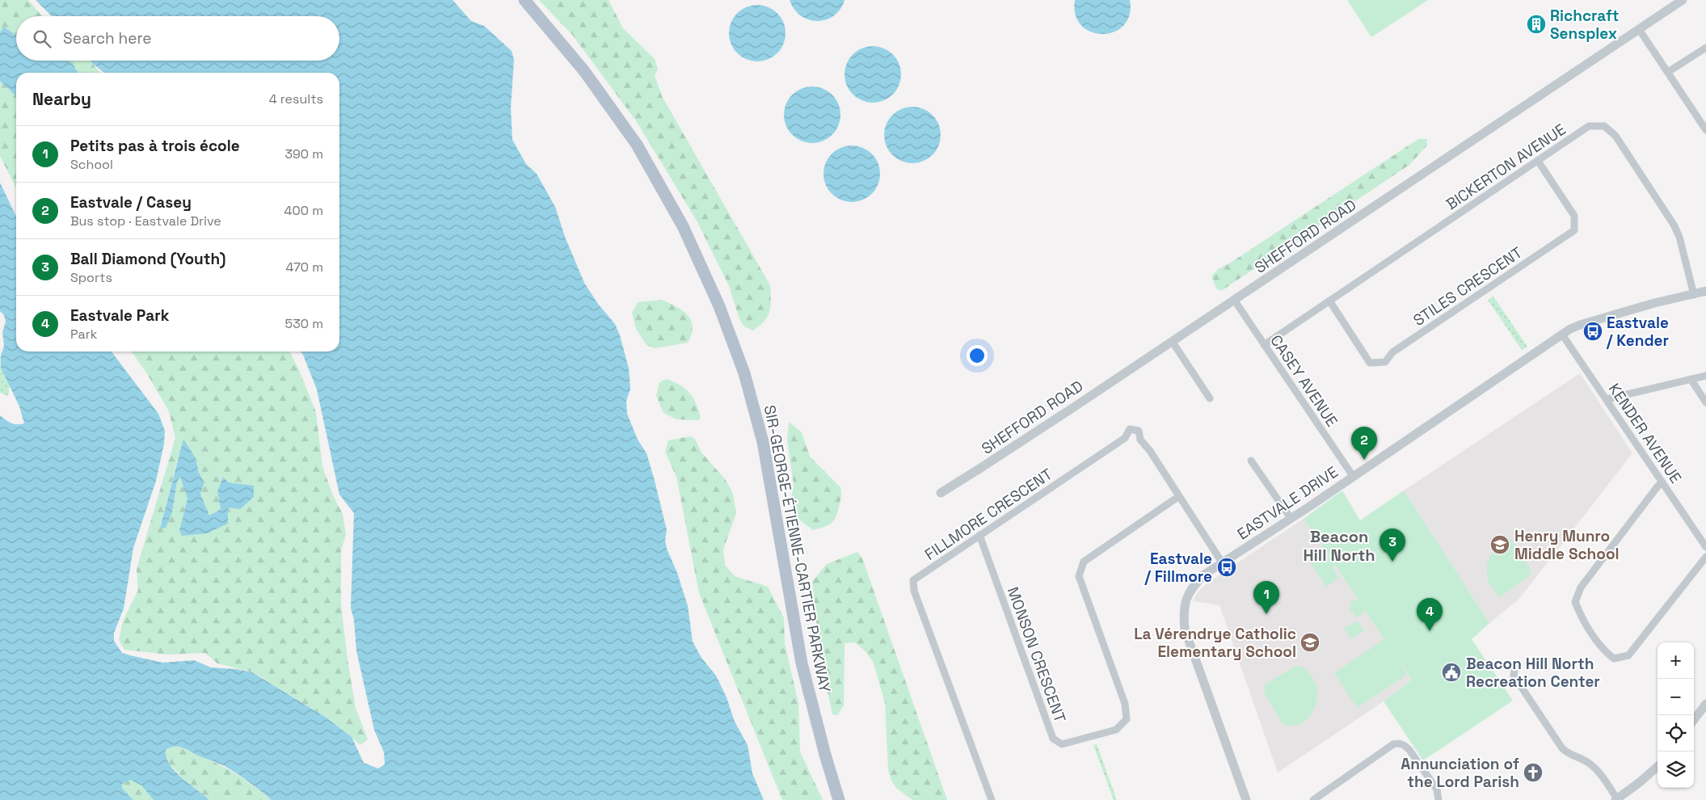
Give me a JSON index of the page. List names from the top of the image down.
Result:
{
  "streets": {
    "main road": ["SIR-GEORGE-ÉTIENNE-CARTIER PARKWAY"],
    "street": [
      "BICKERTON AVENUE",
      "SHEFFORD ROAD",
      "STILES CRESCENT",
      "CASEY AVENUE",
      "KENDER AVENUE",
      "EASTVALE DRIVE",
      "FILLMORE CRESCENT",
      "MONSON CRESCENT"
    ]
  },
  "crossings": [
    ["BICKERTON AVENUE", "STILES CRESCENT"],
    ["BICKERTON AVENUE", "CASEY AVENUE"],
    ["BICKERTON AVENUE", "EASTVALE DRIVE"],
    ["SHEFFORD ROAD", "CASEY AVENUE"],
    ["CASEY AVENUE", "EASTVALE DRIVE"],
    ["KENDER AVENUE", "EASTVALE DRIVE"],
    ["EASTVALE DRIVE", "FILLMORE CRESCENT"],
    ["FILLMORE CRESCENT", "MONSON CRESCENT"]
  ],
  "districts": ["Beacon Hill North"],
  "places": {
    "building": ["Richcraft Sensplex"],
    "bus stop": ["Eastvale / Kender", "Eastvale / Fillmore"],
    "school or university": ["Henry Munro Middle School", "La Vérendrye Catholic Elementary School"],
    "public building": ["Beacon Hill North Recreation Center"],
    "church": ["Annunciation of the Lord Parish"]
  },
  "page": {
    "search": "Search here",
    "heading": ["Nearby", "4 results"],
    "list": [
      {
        "mark": "1",
        "name": "Petits pas à trois école",
        "note": "School",
        "value": "390 m"
      },
      {
        "mark": "2",
        "name": "Eastvale / Casey",
        "note": "Bus stop · Eastvale Drive",
        "value": "400 m"
      },
      {
        "mark": "3",
        "name": "Ball Diamond (Youth)",
        "note": "Sports",
        "value": "470 m"
      },
      {
        "mark": "4",
        "name": "Eastvale Park",
        "note": "Park",
        "value": "530 m"
      }
    ],
    "pins": [
      "2",
      "3",
      "1",
      "4"
    ],
    "map_buttons": ["+", "−"]
  }
}
